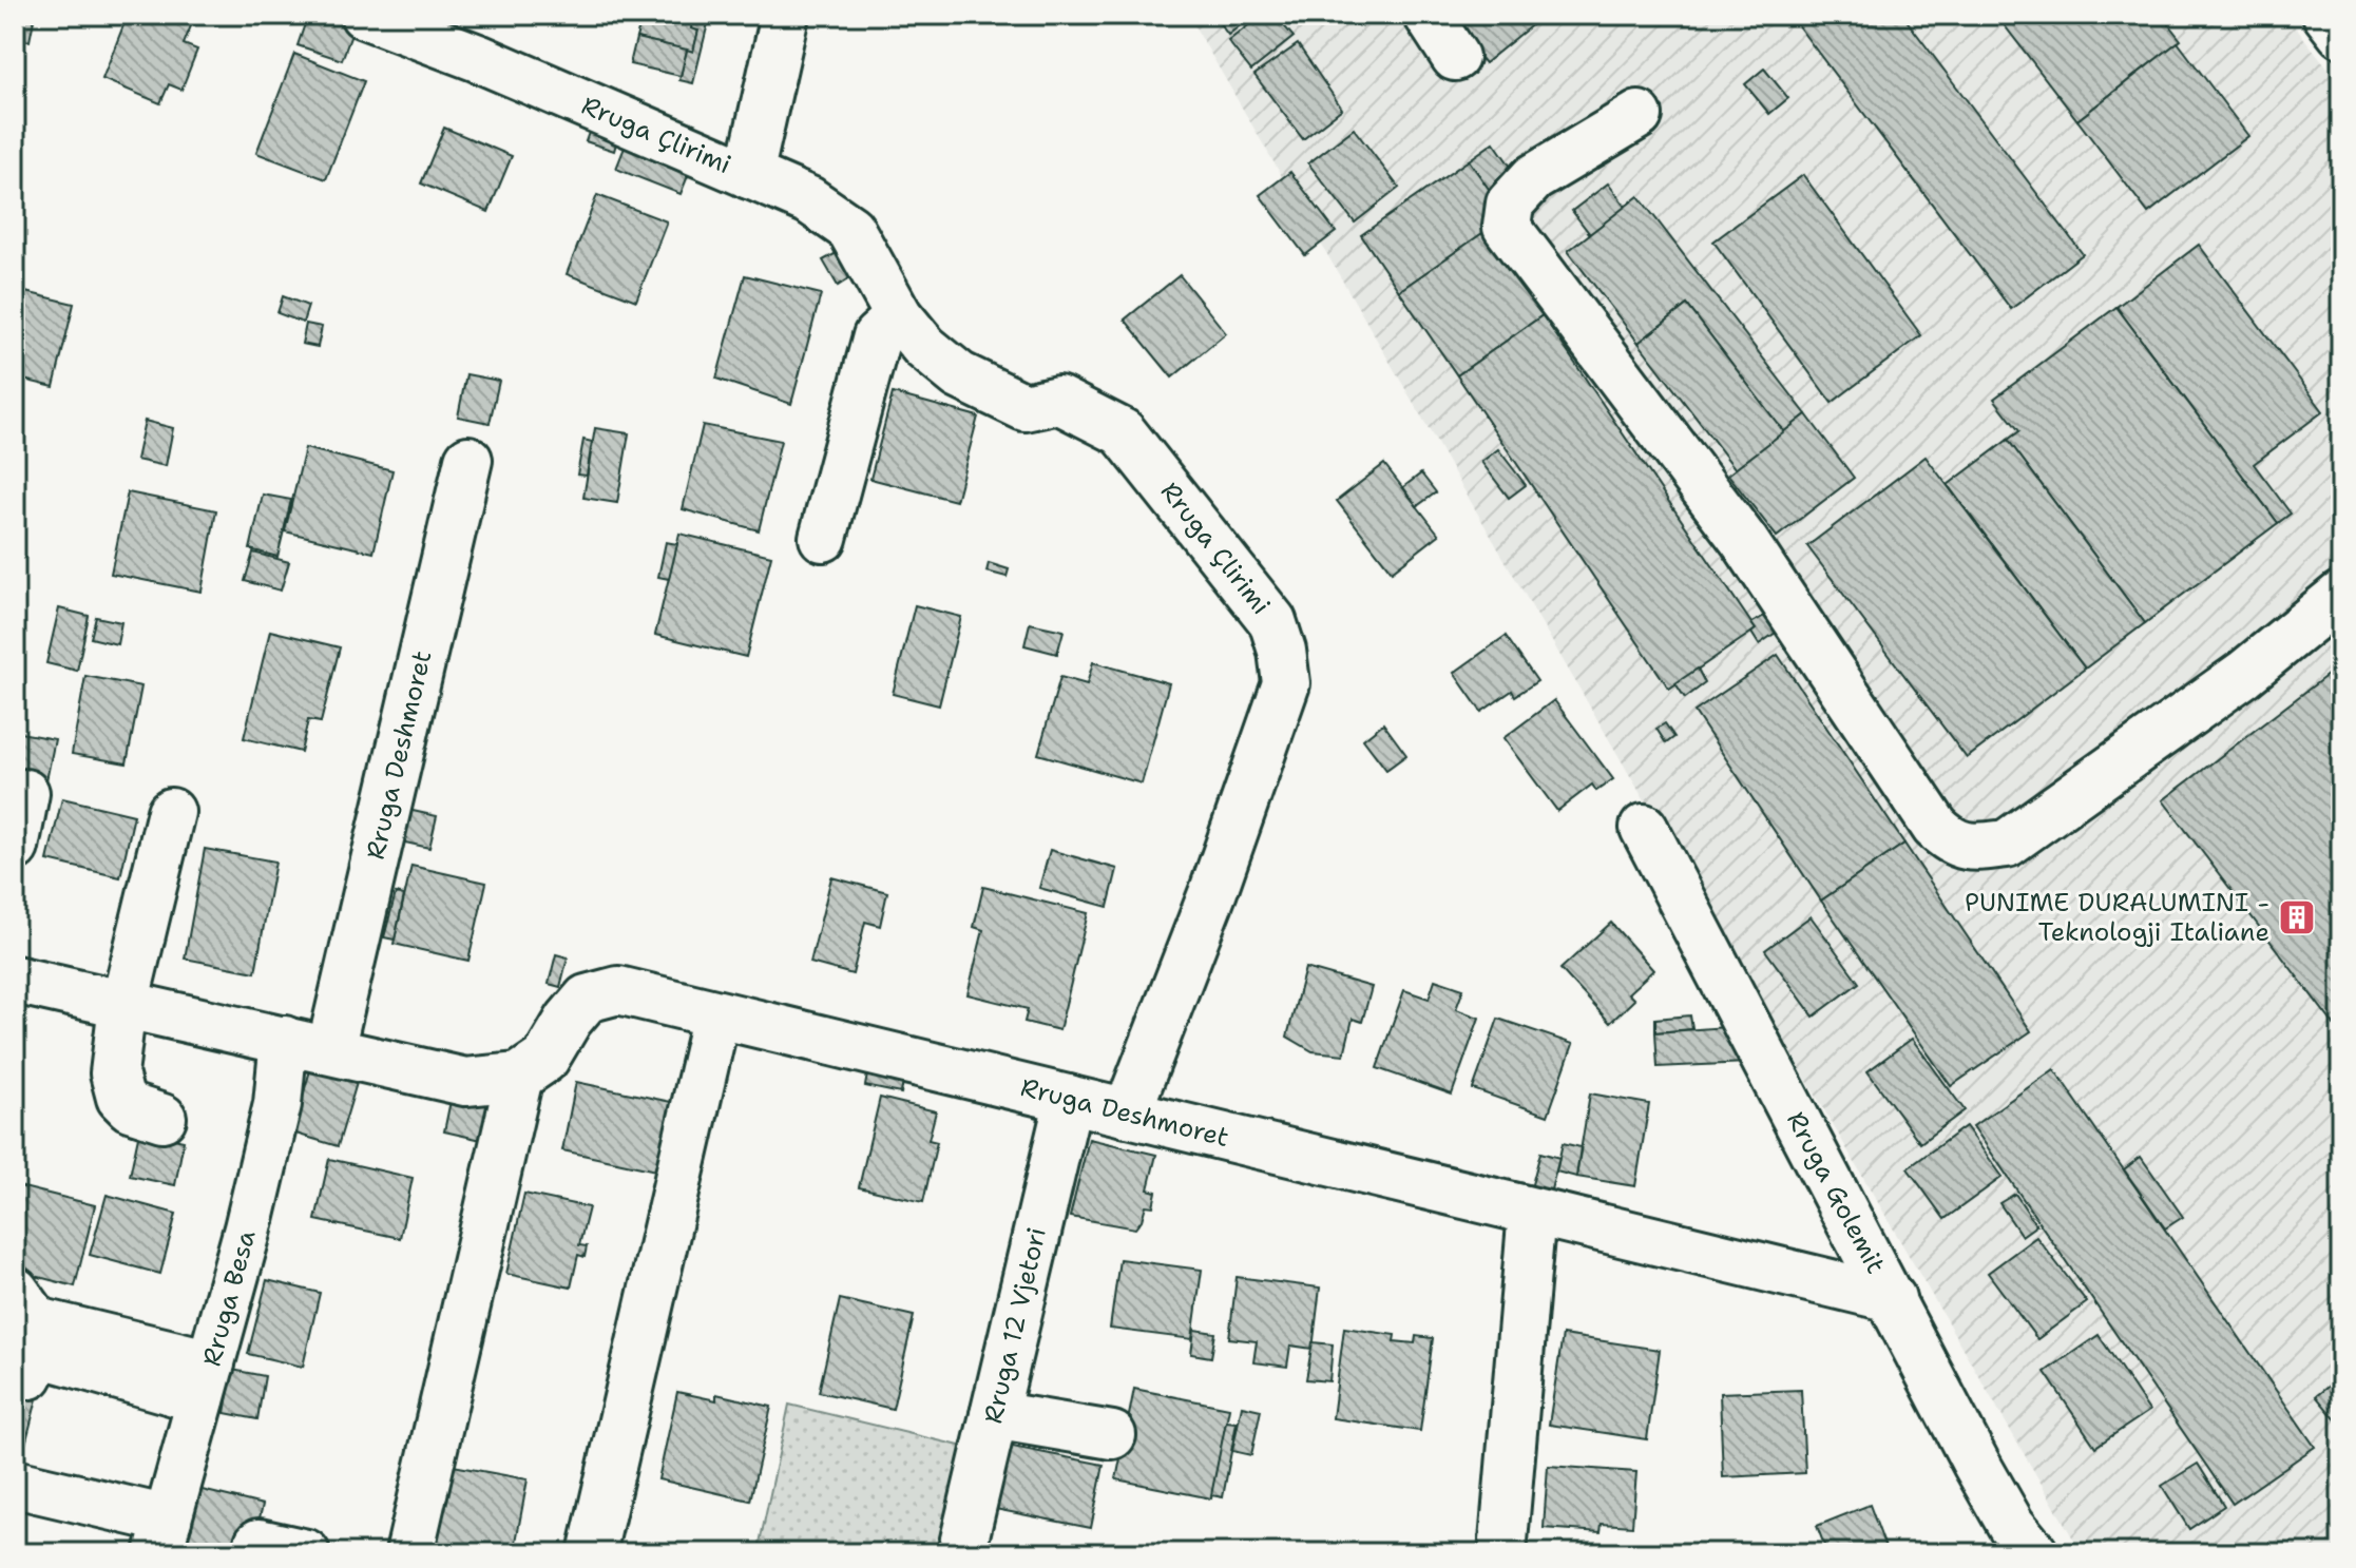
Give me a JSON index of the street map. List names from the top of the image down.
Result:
{
  "streets": {
    "street": [
      "Rruga Çlirimi",
      "Rruga Deshmoret",
      "Rruga Golemit",
      "Rruga Besa",
      "Rruga 12 Vjetori"
    ]
  },
  "crossings": [
    ["Rruga Çlirimi", "Rruga Deshmoret"],
    ["Rruga Deshmoret", "Rruga Golemit"],
    ["Rruga Deshmoret", "Rruga 12 Vjetori"]
  ],
  "places": {
    "building": ["PUNIME DURALUMINI - Teknologji Italiane"]
  }
}
